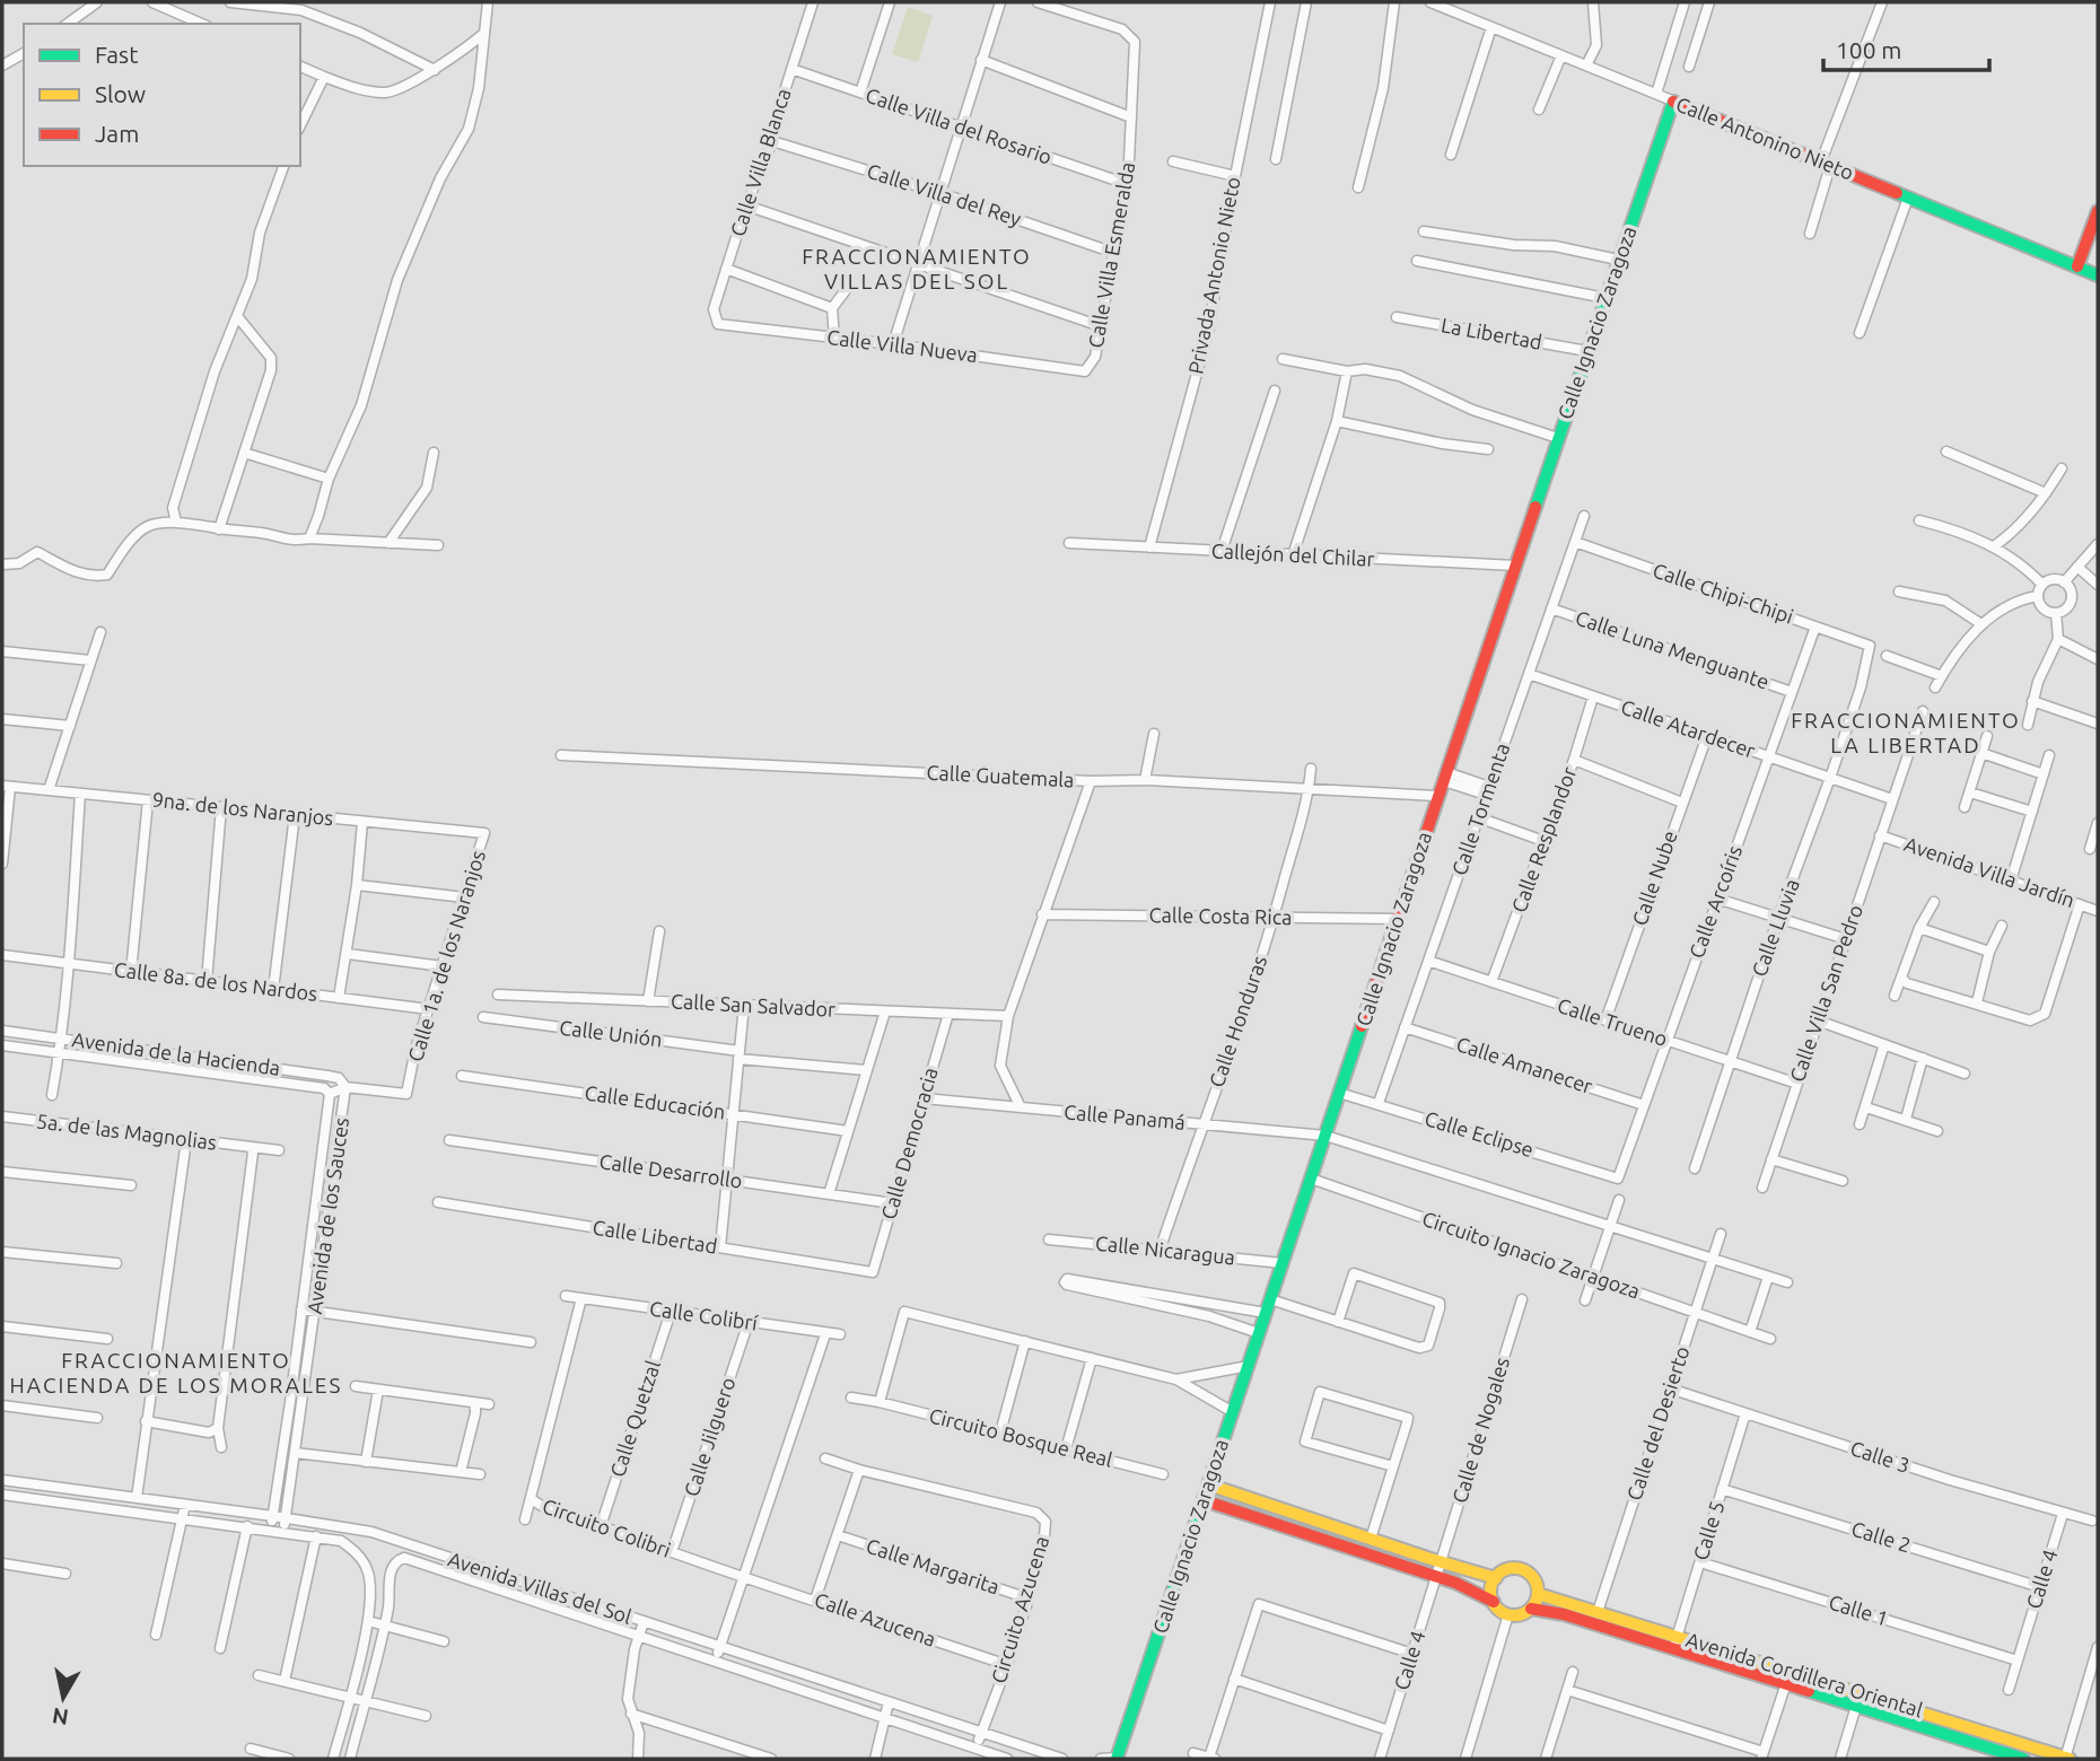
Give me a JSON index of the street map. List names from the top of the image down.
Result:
{
  "streets": {
    "main road": ["Calle Antonino Nieto", "Calle Ignacio Zaragoza", "Avenida Cordillera Oriental"],
    "street": [
      "Calle Villa del Rosario",
      "Calle Villa Blanca",
      "Calle Villa del Rey",
      "Calle Villa Esmeralda",
      "Privada Antonio Nieto",
      "La Libertad",
      "Calle Villa Nueva",
      "Callejón del Chilar",
      "Calle Chipi-Chipi",
      "Calle Luna Menguante",
      "Calle Atardecer",
      "Calle Guatemala",
      "9na. de los Naranjos",
      "Calle Tormenta",
      "Calle Resplandor",
      "Avenida Villa Jardín",
      "Calle Nube",
      "Calle Arcoíris",
      "Calle Costa Rica",
      "Calle Lluvia",
      "Calle 1a. de los Naranjos",
      "Calle 8a. de los Nardos",
      "Calle Villa San Pedro",
      "Calle San Salvador",
      "Calle Honduras",
      "Calle Trueno",
      "Calle Unión",
      "Avenida de la Hacienda",
      "Calle Amanecer",
      "Calle Educación",
      "Calle Panamá",
      "5a. de las Magnolias",
      "Calle Eclipse",
      "Calle Democracia",
      "Calle Desarrollo",
      "Avenida de los Sauces",
      "Calle Libertad",
      "Calle Nicaragua",
      "Circuito Ignacio Zaragoza",
      "Calle Colibrí",
      "Calle Quetzal",
      "Calle del Desierto",
      "Calle de Nogales",
      "Calle Jilguero",
      "Circuito Bosque Real",
      "Calle 3",
      "Circuito Colibri",
      "Calle 5",
      "Calle 2",
      "Calle Margarita",
      "Calle 4",
      "Avenida Villas del Sol",
      "Circuito Azucena",
      "Calle 1",
      "Calle Azucena"
    ]
  },
  "crossings": [
    ["Calle Villa del Rosario", "Calle Villa Blanca"],
    ["Calle Villa del Rosario", "Calle Villa Esmeralda"],
    ["Calle Antonino Nieto", "Calle Ignacio Zaragoza"],
    ["Calle Villa Blanca", "Calle Villa del Rey"],
    ["Calle Villa Blanca", "Calle Villa Nueva"],
    ["Calle Villa del Rey", "Calle Villa Esmeralda"],
    ["Calle Villa Esmeralda", "Calle Villa Nueva"],
    ["Privada Antonio Nieto", "Callejón del Chilar"],
    ["Calle Ignacio Zaragoza", "La Libertad"],
    ["Calle Ignacio Zaragoza", "Callejón del Chilar"],
    ["Calle Ignacio Zaragoza", "Calle Guatemala"],
    ["Calle Ignacio Zaragoza", "Calle Costa Rica"],
    ["Calle Ignacio Zaragoza", "Calle Panamá"],
    ["Calle Ignacio Zaragoza", "Calle Eclipse"],
    ["Calle Ignacio Zaragoza", "Calle Nicaragua"],
    ["Calle Ignacio Zaragoza", "Circuito Ignacio Zaragoza"],
    ["Calle Chipi-Chipi", "Calle Tormenta"],
    ["Calle Chipi-Chipi", "Calle Arcoíris"],
    ["Calle Chipi-Chipi", "Calle Lluvia"],
    ["Calle Luna Menguante", "Calle Tormenta"],
    ["Calle Luna Menguante", "Calle Arcoíris"],
    ["Calle Atardecer", "Calle Tormenta"],
    ["Calle Atardecer", "Calle Resplandor"],
    ["Calle Atardecer", "Calle Nube"],
    ["Calle Atardecer", "Calle Arcoíris"],
    ["Calle Atardecer", "Calle Lluvia"],
    ["Calle Atardecer", "Calle Villa San Pedro"],
    ["Calle Guatemala", "Calle Honduras"],
    ["9na. de los Naranjos", "Calle 1a. de los Naranjos"],
    ["Calle Tormenta", "Calle Trueno"],
    ["Calle Tormenta", "Calle Amanecer"],
    ["Calle Tormenta", "Calle Eclipse"],
    ["Calle Resplandor", "Calle Trueno"],
    ["Avenida Villa Jardín", "Calle Villa San Pedro"],
    ["Calle Nube", "Calle Trueno"],
    ["Calle Arcoíris", "Calle Trueno"],
    ["Calle Arcoíris", "Calle Amanecer"],
    ["Calle Arcoíris", "Calle Eclipse"],
    ["Calle Costa Rica", "Calle Honduras"],
    ["Calle Lluvia", "Calle Trueno"],
    ["Calle 1a. de los Naranjos", "Calle 8a. de los Nardos"],
    ["Calle 1a. de los Naranjos", "Avenida de la Hacienda"],
    ["Calle 1a. de los Naranjos", "Avenida de los Sauces"],
    ["Calle Villa San Pedro", "Calle Trueno"],
    ["Calle San Salvador", "Calle Democracia"],
    ["Calle Honduras", "Calle Panamá"],
    ["Calle Honduras", "Calle Nicaragua"],
    ["Avenida de la Hacienda", "Avenida de los Sauces"],
    ["Calle Panamá", "Calle Democracia"],
    ["Calle Democracia", "Calle Desarrollo"],
    ["Calle Democracia", "Calle Libertad"],
    ["Avenida de los Sauces", "Avenida Villas del Sol"],
    ["Circuito Ignacio Zaragoza", "Calle del Desierto"],
    ["Calle Colibrí", "Calle Quetzal"],
    ["Calle Colibrí", "Calle Jilguero"],
    ["Calle Colibrí", "Circuito Colibri"],
    ["Calle Quetzal", "Circuito Colibri"],
    ["Calle del Desierto", "Calle 3"],
    ["Calle del Desierto", "Avenida Cordillera Oriental"],
    ["Calle de Nogales", "Calle 4"],
    ["Calle Jilguero", "Circuito Colibri"],
    ["Calle 3", "Calle 5"],
    ["Calle 3", "Calle 4"],
    ["Circuito Colibri", "Calle Azucena"],
    ["Calle 5", "Calle 2"],
    ["Calle 5", "Calle 1"],
    ["Calle 5", "Avenida Cordillera Oriental"],
    ["Calle 2", "Calle 4"],
    ["Calle Margarita", "Circuito Azucena"],
    ["Calle 4", "Calle 1"],
    ["Avenida Villas del Sol", "Circuito Azucena"],
    ["Circuito Azucena", "Calle Azucena"]
  ],
  "districts": ["FRACCIONAMIENTO VILLAS DEL SOL", "FRACCIONAMIENTO LA LIBERTAD", "FRACCIONAMIENTO HACIENDA DE LOS MORALES"],
  "legend": ["Fast", "Slow", "Jam"],
  "scale_bar": "100 m",
  "north": "bottom"
}
